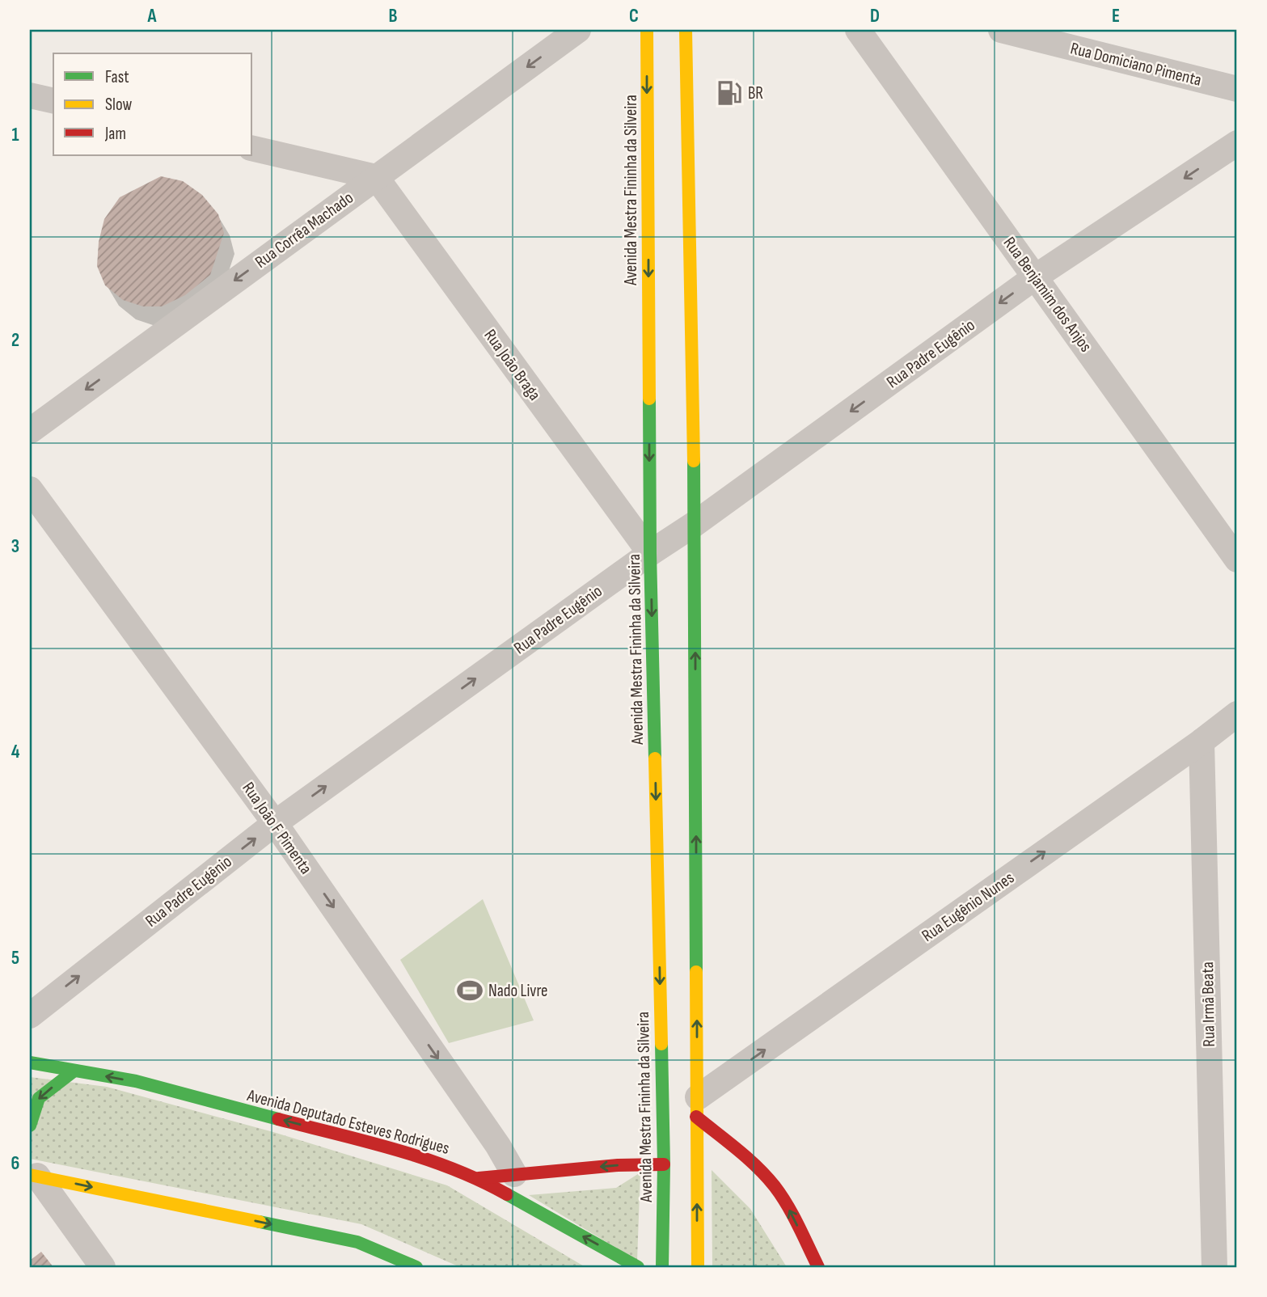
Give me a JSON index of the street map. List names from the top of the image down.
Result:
{
  "streets": {
    "main road": ["Avenida Mestra Fininha da Silveira", "Avenida Deputado Esteves Rodrigues"],
    "street": [
      "Rua Domiciano Pimenta",
      "Rua Corrêa Machado",
      "Rua Benjamim dos Anjos",
      "Rua Padre Eugênio",
      "Rua João Braga",
      "Rua João F Pimenta",
      "Rua Eugênio Nunes",
      "Rua Irmã Beata"
    ]
  },
  "crossings": [
    ["Avenida Mestra Fininha da Silveira", "Rua Padre Eugênio"],
    ["Avenida Mestra Fininha da Silveira", "Rua João Braga"],
    ["Rua Corrêa Machado", "Rua João Braga"],
    ["Rua Benjamim dos Anjos", "Rua Padre Eugênio"],
    ["Rua Padre Eugênio", "Rua João Braga"],
    ["Rua Padre Eugênio", "Rua João F Pimenta"],
    ["Rua Eugênio Nunes", "Rua Irmã Beata"]
  ],
  "one_way": ["Rua Corrêa Machado", "Rua João F Pimenta", "Rua Eugênio Nunes"],
  "places": {
    "fuel station": ["BR"],
    "sports": ["Nado Livre"]
  },
  "legend": ["Fast", "Slow", "Jam"],
  "grid": {
    "columns": [
      "A",
      "B",
      "C",
      "D",
      "E"
    ],
    "rows": [
      "1",
      "2",
      "3",
      "4",
      "5",
      "6"
    ]
  }
}
